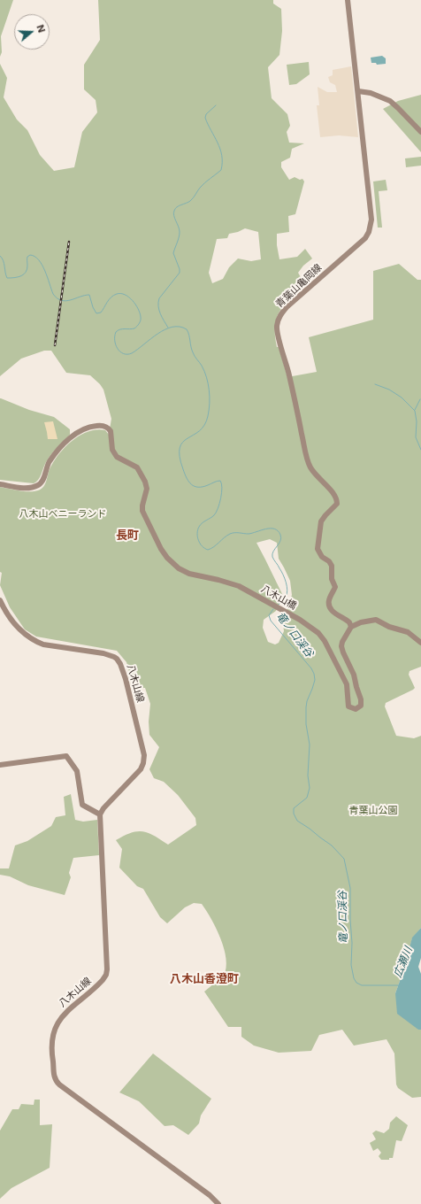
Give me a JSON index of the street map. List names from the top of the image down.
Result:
{
  "streets": {
    "street": ["青葉山亀岡線", "八木山橋", "八木山線"]
  },
  "crossings": [
    ["青葉山亀岡線", "八木山橋"]
  ],
  "districts": ["長町", "八木山香澄町"],
  "water": ["竜ノ口渓谷", "広瀬川"],
  "parks": ["八木山ベニーランド", "青葉山公園"],
  "north": "right"
}
